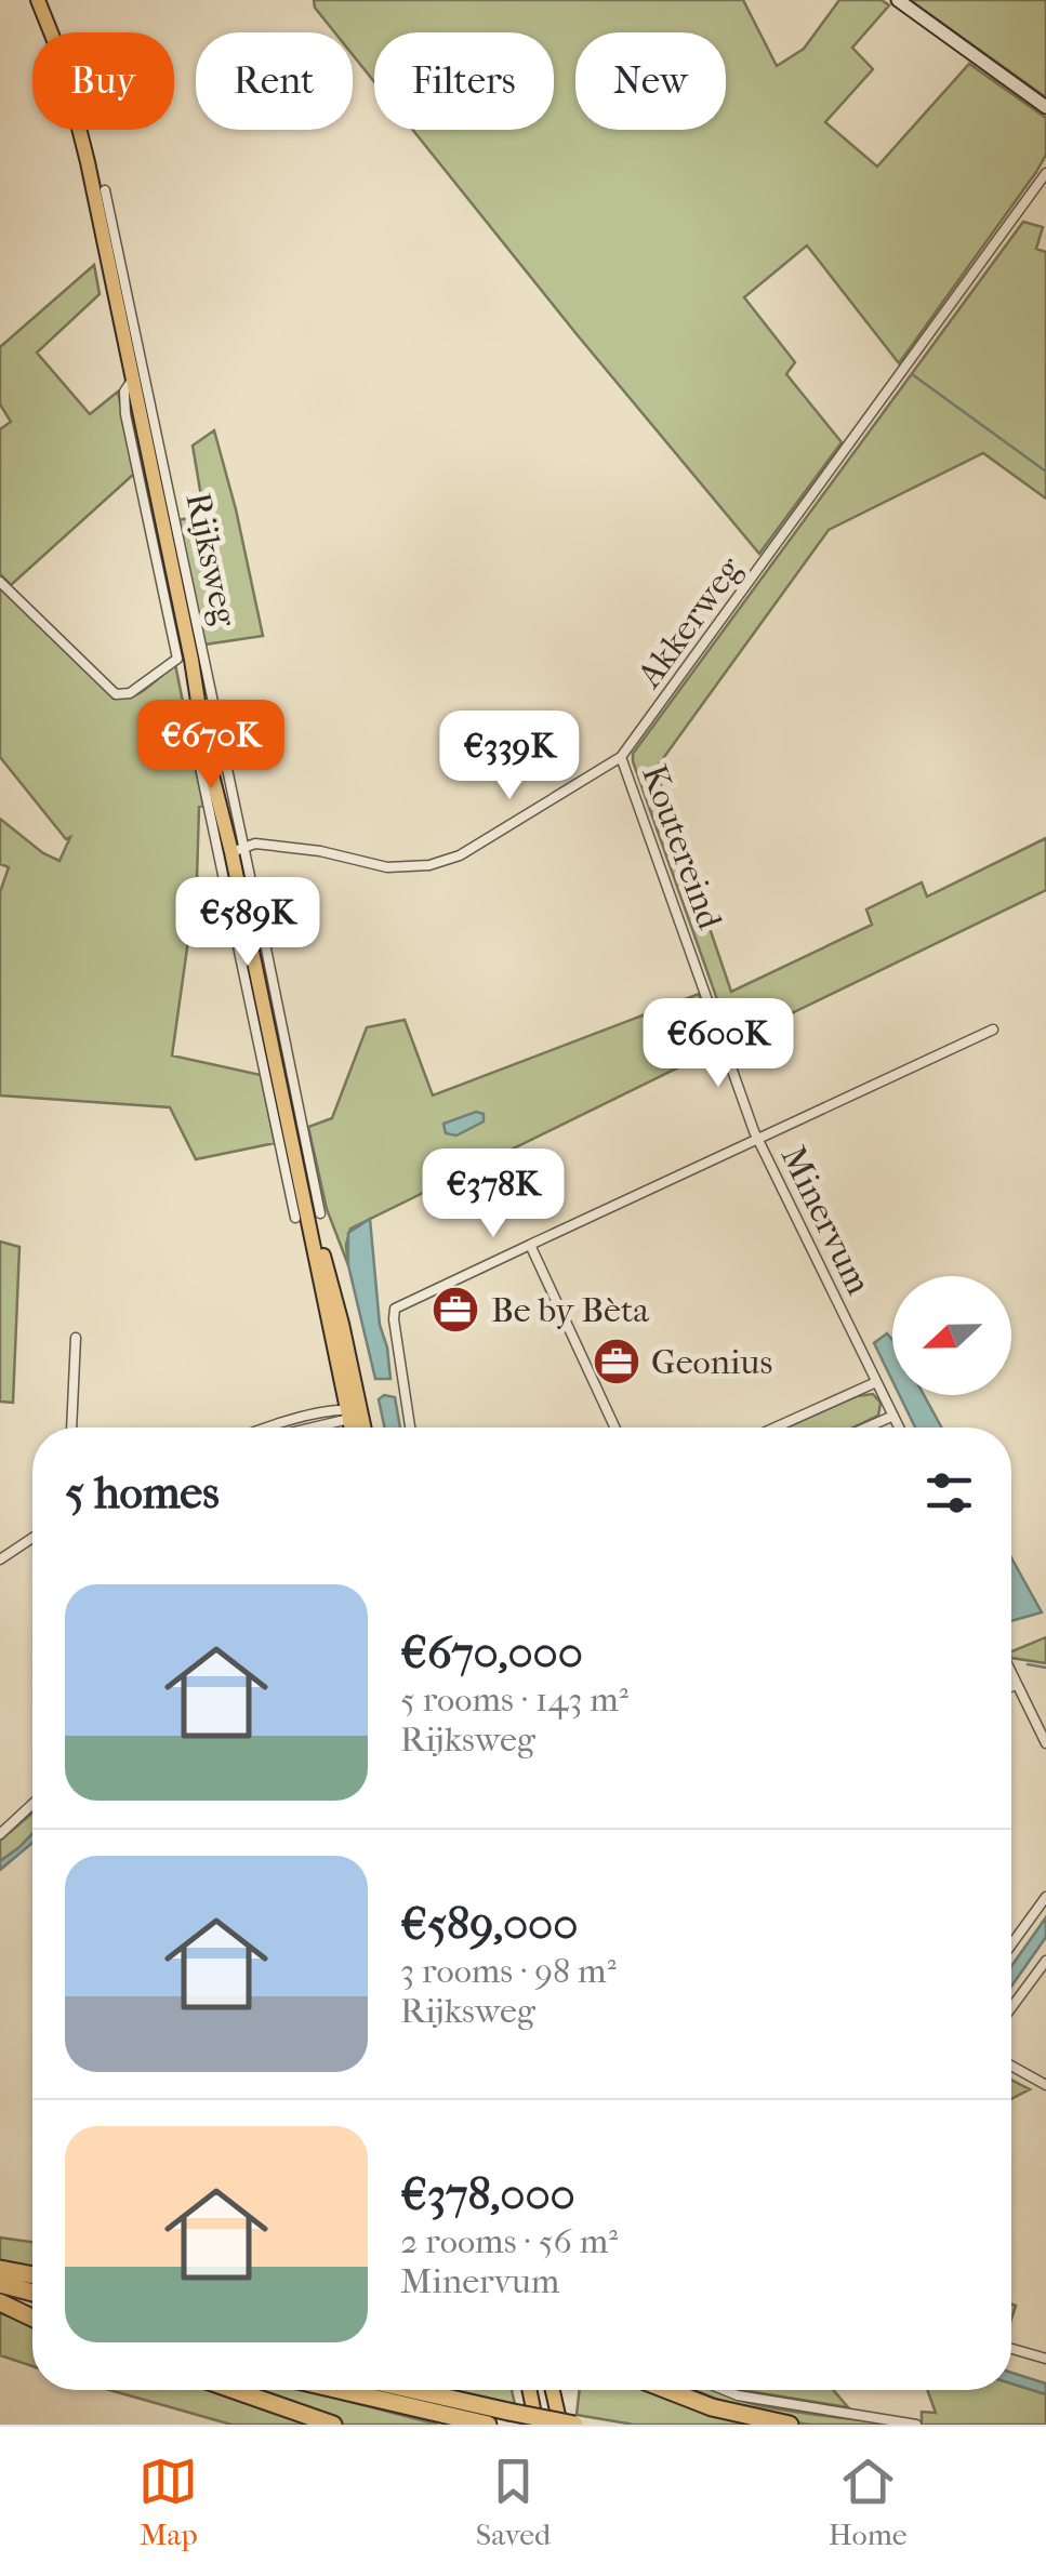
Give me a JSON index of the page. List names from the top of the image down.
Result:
{
  "streets": {
    "main road": ["Rijksweg"],
    "street": ["Akkerweg", "Koutereind", "Minervum"]
  },
  "crossings": [
    ["Rijksweg", "Akkerweg"],
    ["Akkerweg", "Koutereind"],
    ["Koutereind", "Minervum"]
  ],
  "places": {
    "office": ["Be by Bèta", "Geonius"]
  },
  "north": "left",
  "page": {
    "chip": [
      "Buy",
      "Rent",
      "Filters",
      "New"
    ],
    "price": [
      "€670K",
      "€339K",
      "€589K",
      "€600K",
      "€378K"
    ],
    "heading": "5 homes",
    "list": [
      {
        "name": "€670,000",
        "note": "5 rooms · 143 m² · Rijksweg"
      },
      {
        "name": "€589,000",
        "note": "3 rooms · 98 m² · Rijksweg"
      },
      {
        "name": "€378,000",
        "note": "2 rooms · 56 m² · Minervum"
      }
    ],
    "tabs": ["Map", "Saved", "Home"]
  }
}
